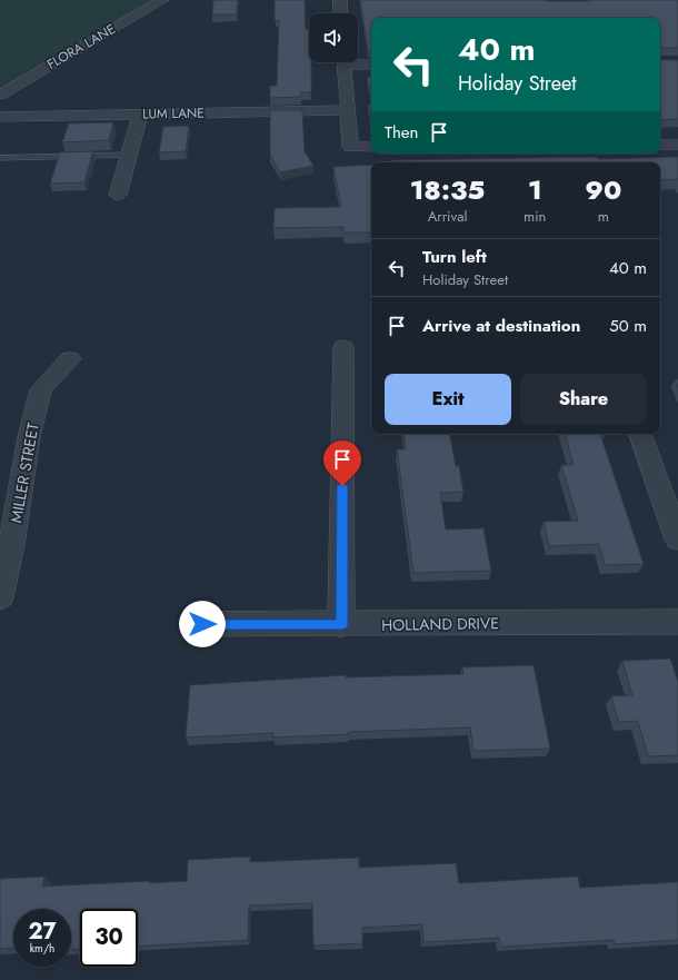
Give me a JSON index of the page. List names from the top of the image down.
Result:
{
  "streets": {
    "street": [
      "FLORA LANE",
      "LUM LANE",
      "MILLER STREET",
      "HOLLAND DRIVE"
    ]
  },
  "page": {
    "turn": ["40 m", "Holiday Street"],
    "then": "Then",
    "eta": [
      "18:35",
      "Arrival",
      "1",
      "min",
      "90",
      "m"
    ],
    "list": [
      {
        "name": "Turn left",
        "note": "Holiday Street",
        "value": "40 m"
      },
      {
        "name": "Arrive at destination",
        "value": "50 m"
      }
    ],
    "buttons": ["Exit", "Share"],
    "speed": "27 km/h",
    "limit": "30"
  }
}
